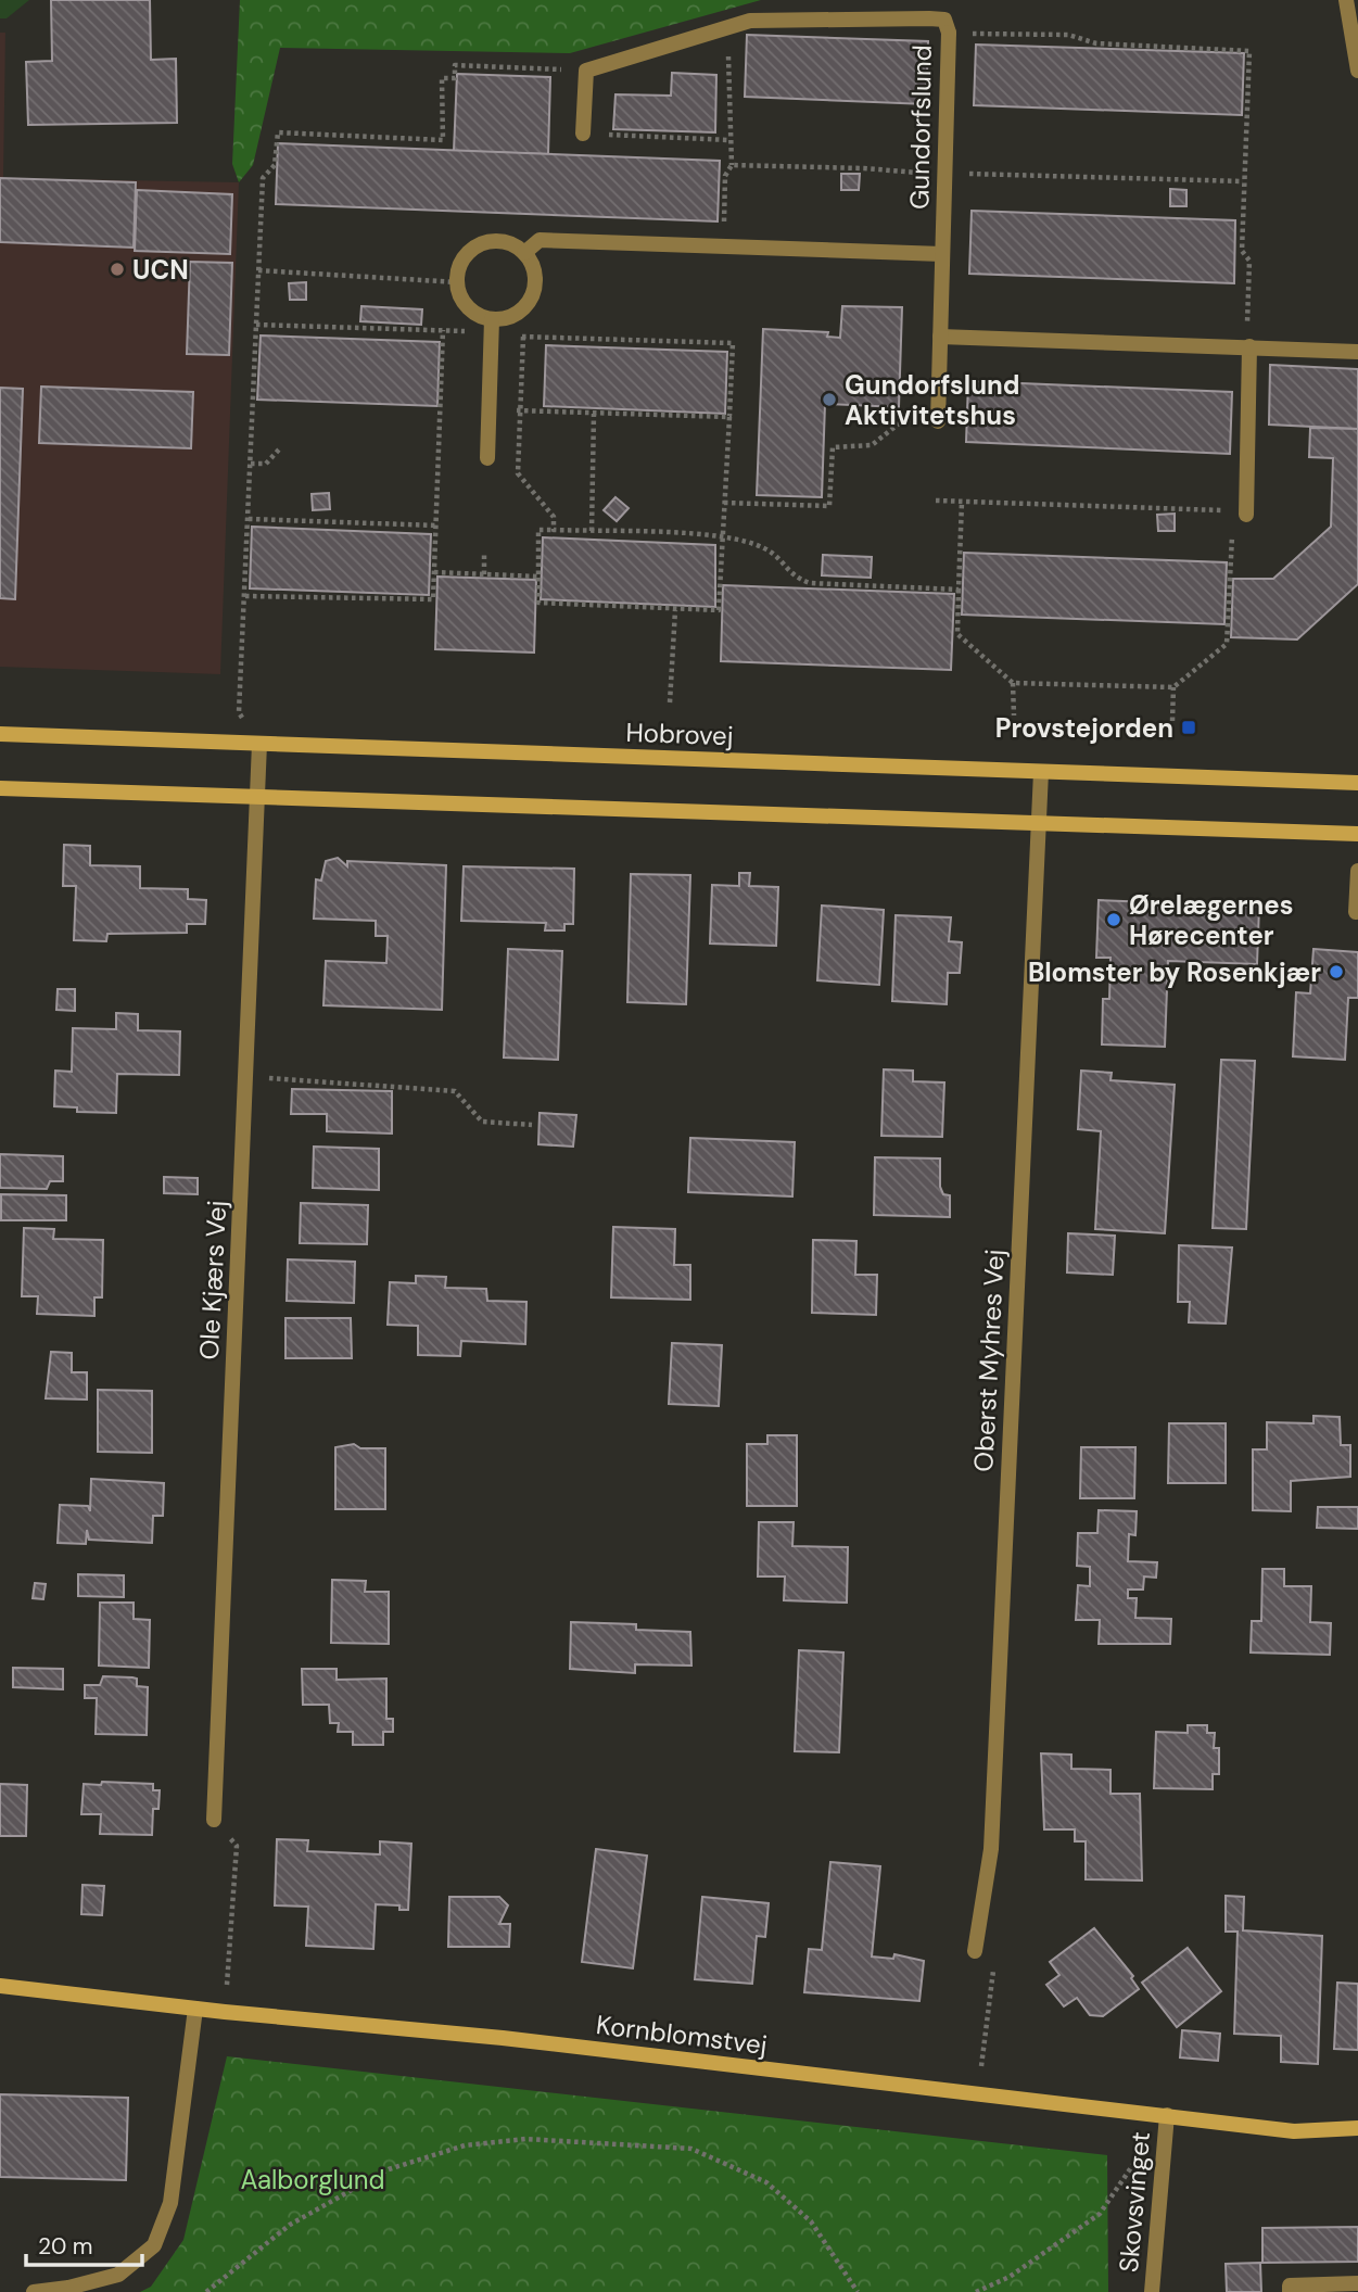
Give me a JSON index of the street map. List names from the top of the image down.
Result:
{
  "streets": {
    "main road": ["Hobrovej", "Kornblomstvej"],
    "street": [
      "Gundorfslund",
      "Ole Kjærs Vej",
      "Oberst Myhres Vej",
      "Skovsvinget"
    ]
  },
  "crossings": [
    ["Hobrovej", "Ole Kjærs Vej"],
    ["Hobrovej", "Oberst Myhres Vej"],
    ["Kornblomstvej", "Skovsvinget"]
  ],
  "parks": ["Aalborglund"],
  "places": {
    "other": [
      "UCN",
      "Gundorfslund Aktivitetshus",
      "Ørelægernes Hørecenter",
      "Blomster by Rosenkjær"
    ],
    "transit": ["Provstejorden"]
  },
  "scale_bar": "20 m"
}
